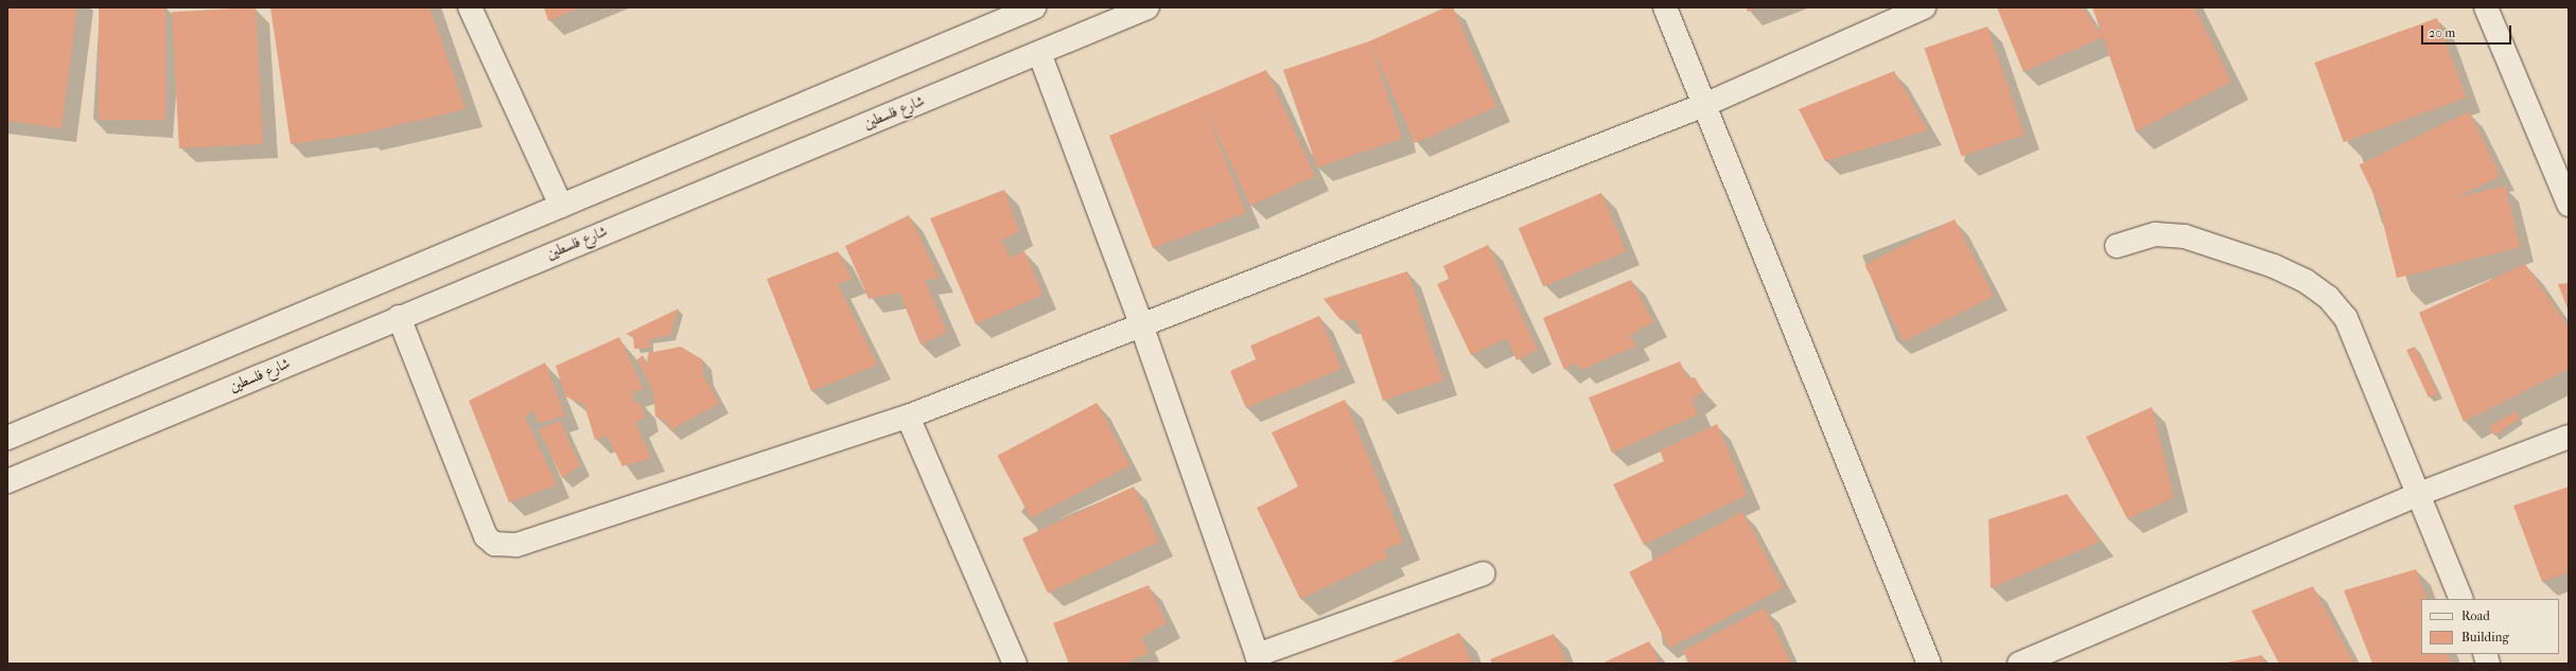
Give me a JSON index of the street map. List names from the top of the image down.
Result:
{
  "streets": {
    "street": ["شارع فلسطين"]
  },
  "legend": ["Road", "Building"],
  "scale_bar": "20 m"
}
